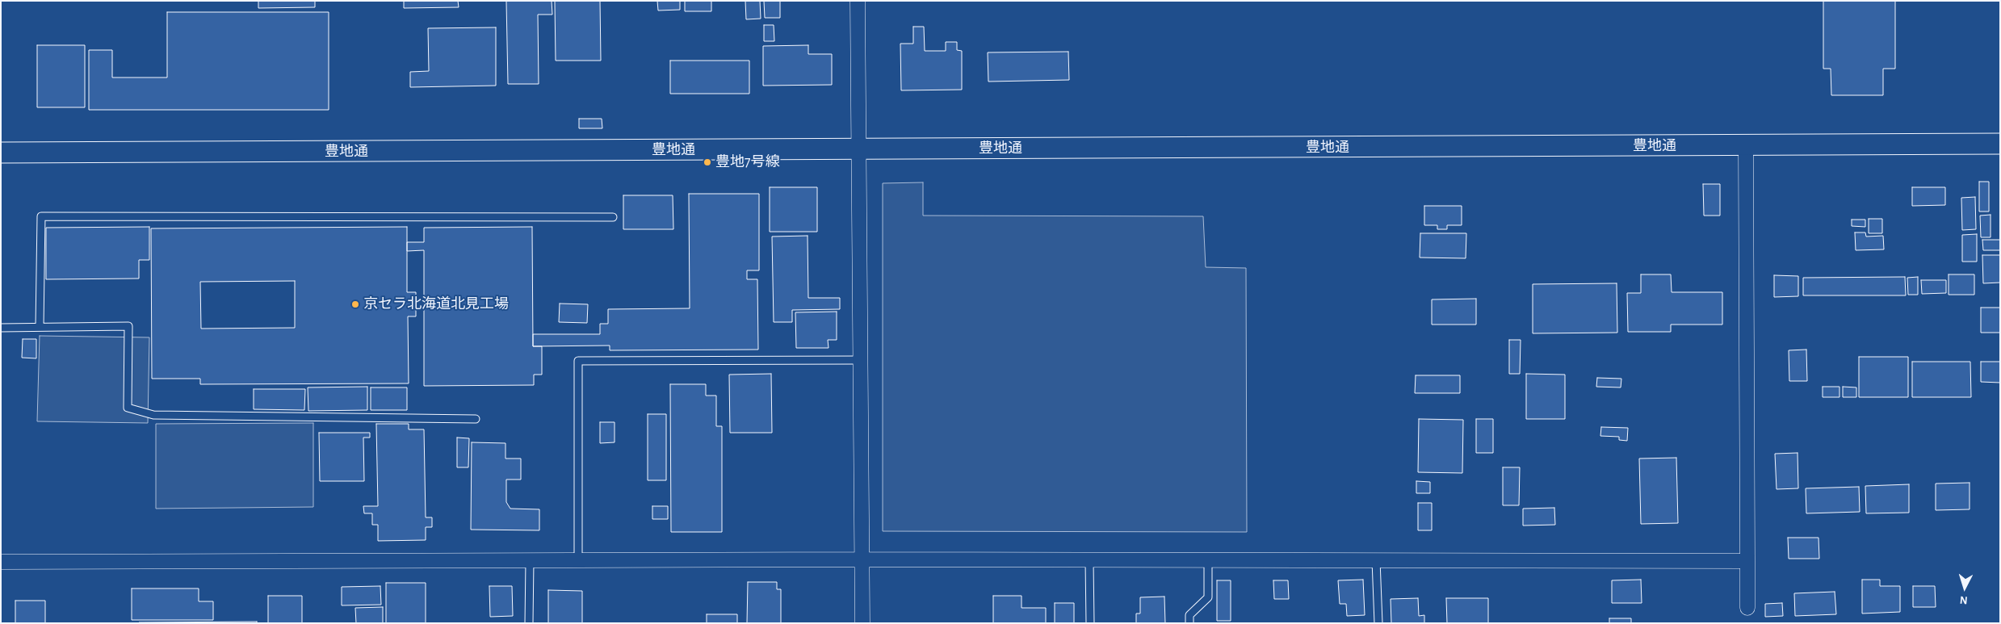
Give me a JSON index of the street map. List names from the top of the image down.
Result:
{
  "streets": {
    "main road": ["豊地通"]
  },
  "places": ["豊地7号線", "京セラ北海道北見工場"],
  "north": "bottom"
}
